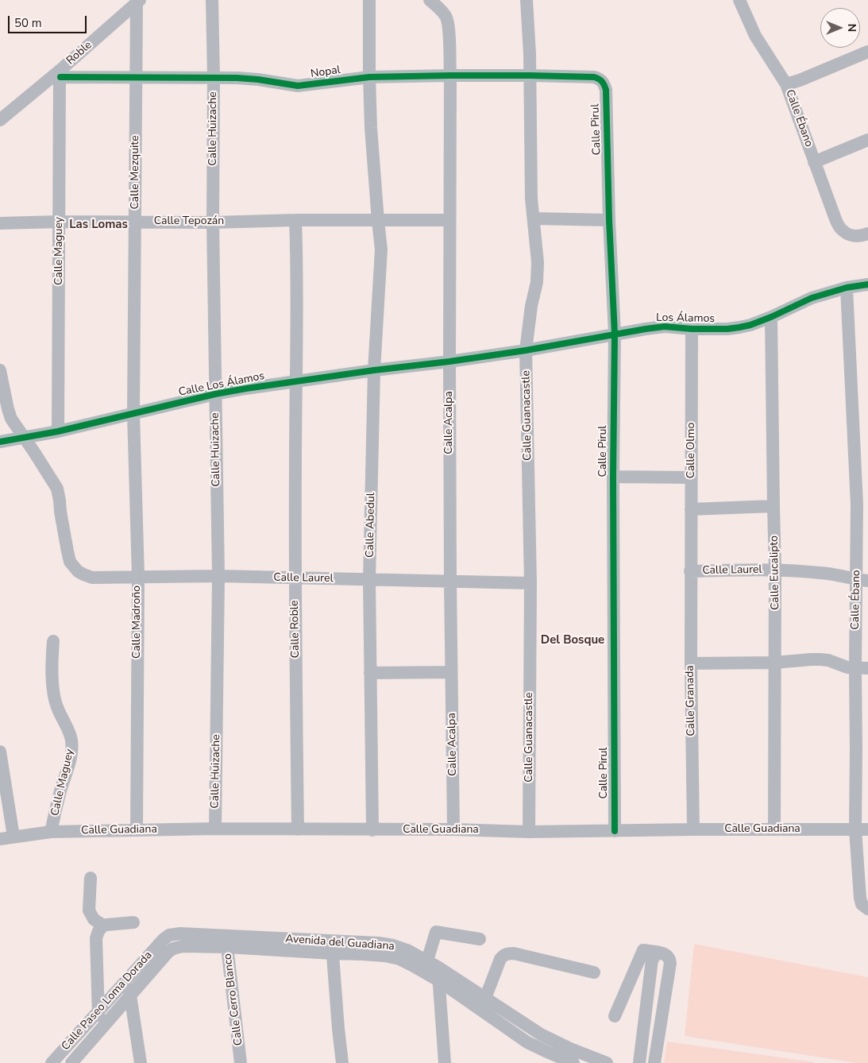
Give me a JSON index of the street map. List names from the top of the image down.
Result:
{
  "streets": {
    "street": [
      "Roble",
      "Nopal",
      "Calle Ébano",
      "Calle Huizache",
      "Calle Pirul",
      "Calle Mezquite",
      "Calle Tepozán",
      "Calle Maguey",
      "Los Álamos",
      "Calle Los Álamos",
      "Calle Guanacastle",
      "Calle Acalpa",
      "Calle Olmo",
      "Calle Abedul",
      "Calle Laurel",
      "Calle Eucalipto",
      "Calle Madroño",
      "Calle Roble",
      "Calle Granada",
      "Calle Guadiana",
      "Avenida del Guadiana",
      "Calle Cerro Blanco",
      "Calle Paseo Loma Dorada"
    ]
  },
  "crossings": [
    ["Roble", "Nopal"],
    ["Roble", "Calle Mezquite"],
    ["Roble", "Calle Maguey"],
    ["Nopal", "Calle Huizache"],
    ["Nopal", "Calle Pirul"],
    ["Nopal", "Calle Mezquite"],
    ["Nopal", "Calle Maguey"],
    ["Nopal", "Calle Guanacastle"],
    ["Nopal", "Calle Acalpa"],
    ["Nopal", "Calle Abedul"],
    ["Calle Ébano", "Los Álamos"],
    ["Calle Ébano", "Calle Laurel"],
    ["Calle Ébano", "Calle Guadiana"],
    ["Calle Huizache", "Calle Tepozán"],
    ["Calle Huizache", "Calle Los Álamos"],
    ["Calle Huizache", "Calle Laurel"],
    ["Calle Huizache", "Calle Guadiana"],
    ["Calle Pirul", "Los Álamos"],
    ["Calle Pirul", "Calle Guadiana"],
    ["Calle Mezquite", "Calle Tepozán"],
    ["Calle Mezquite", "Calle Los Álamos"],
    ["Calle Mezquite", "Calle Madroño"],
    ["Calle Tepozán", "Calle Maguey"],
    ["Calle Tepozán", "Calle Acalpa"],
    ["Calle Tepozán", "Calle Abedul"],
    ["Calle Tepozán", "Calle Roble"],
    ["Calle Maguey", "Calle Los Álamos"],
    ["Calle Maguey", "Calle Guadiana"],
    ["Los Álamos", "Calle Los Álamos"],
    ["Los Álamos", "Calle Guanacastle"],
    ["Los Álamos", "Calle Acalpa"],
    ["Los Álamos", "Calle Olmo"],
    ["Los Álamos", "Calle Eucalipto"],
    ["Calle Los Álamos", "Calle Acalpa"],
    ["Calle Los Álamos", "Calle Abedul"],
    ["Calle Los Álamos", "Calle Laurel"],
    ["Calle Los Álamos", "Calle Madroño"],
    ["Calle Los Álamos", "Calle Roble"],
    ["Calle Guanacastle", "Calle Laurel"],
    ["Calle Guanacastle", "Calle Guadiana"],
    ["Calle Acalpa", "Calle Laurel"],
    ["Calle Acalpa", "Calle Guadiana"],
    ["Calle Olmo", "Calle Laurel"],
    ["Calle Olmo", "Calle Granada"],
    ["Calle Abedul", "Calle Laurel"],
    ["Calle Abedul", "Calle Guadiana"],
    ["Calle Laurel", "Calle Eucalipto"],
    ["Calle Laurel", "Calle Madroño"],
    ["Calle Laurel", "Calle Roble"],
    ["Calle Laurel", "Calle Granada"],
    ["Calle Eucalipto", "Calle Guadiana"],
    ["Calle Madroño", "Calle Guadiana"],
    ["Calle Roble", "Calle Guadiana"],
    ["Calle Granada", "Calle Guadiana"],
    ["Avenida del Guadiana", "Calle Cerro Blanco"],
    ["Avenida del Guadiana", "Calle Paseo Loma Dorada"]
  ],
  "districts": ["Las Lomas", "Del Bosque"],
  "scale_bar": "50 m",
  "north": "right"
}
